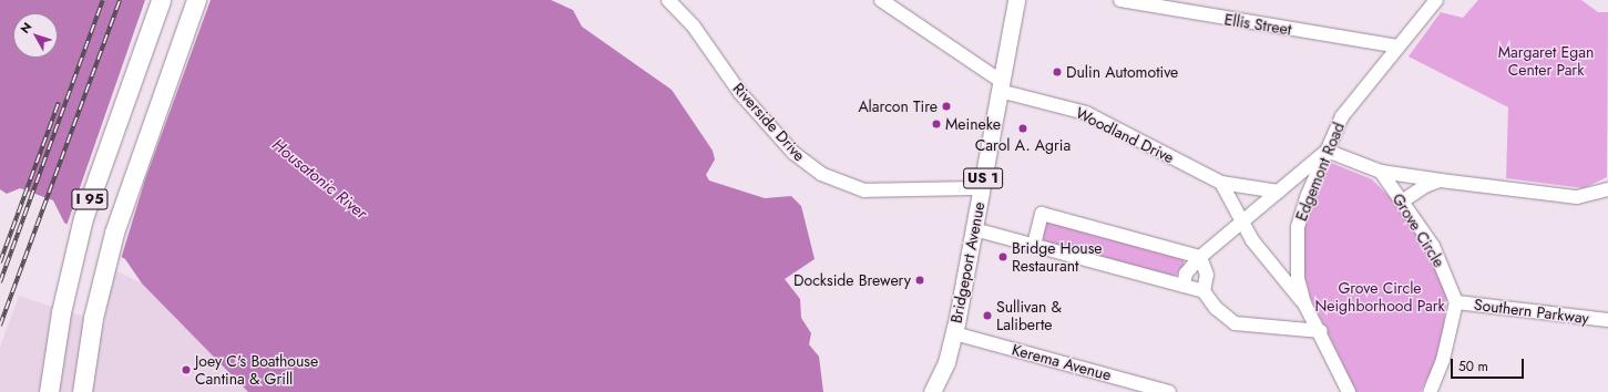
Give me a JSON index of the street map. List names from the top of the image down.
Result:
{
  "streets": {
    "highway": ["I 95"],
    "main road": ["US 1", "Bridgeport Avenue"],
    "street": [
      "Ellis Street",
      "Riverside Drive",
      "Woodland Drive",
      "Edgemont Road",
      "Grove Circle",
      "Southern Parkway",
      "Kerema Avenue"
    ]
  },
  "crossings": [
    ["Ellis Street", "Edgemont Road"],
    ["Riverside Drive", "Bridgeport Avenue"],
    ["Woodland Drive", "Bridgeport Avenue"],
    ["Grove Circle", "Southern Parkway"],
    ["Bridgeport Avenue", "Kerema Avenue"]
  ],
  "water": ["Housatonic River"],
  "parks": ["Margaret Egan Center Park", "Grove Circle Neighborhood Park"],
  "places": [
    "Dulin Automotive",
    "Alarcon Tire",
    "Meineke",
    "Carol A. Agria",
    "Bridge House Restaurant",
    "Dockside Brewery",
    "Sullivan & Laliberte",
    "Joey C's Boathouse Cantina & Grill"
  ],
  "scale_bar": "50 m",
  "north": "top left"
}
